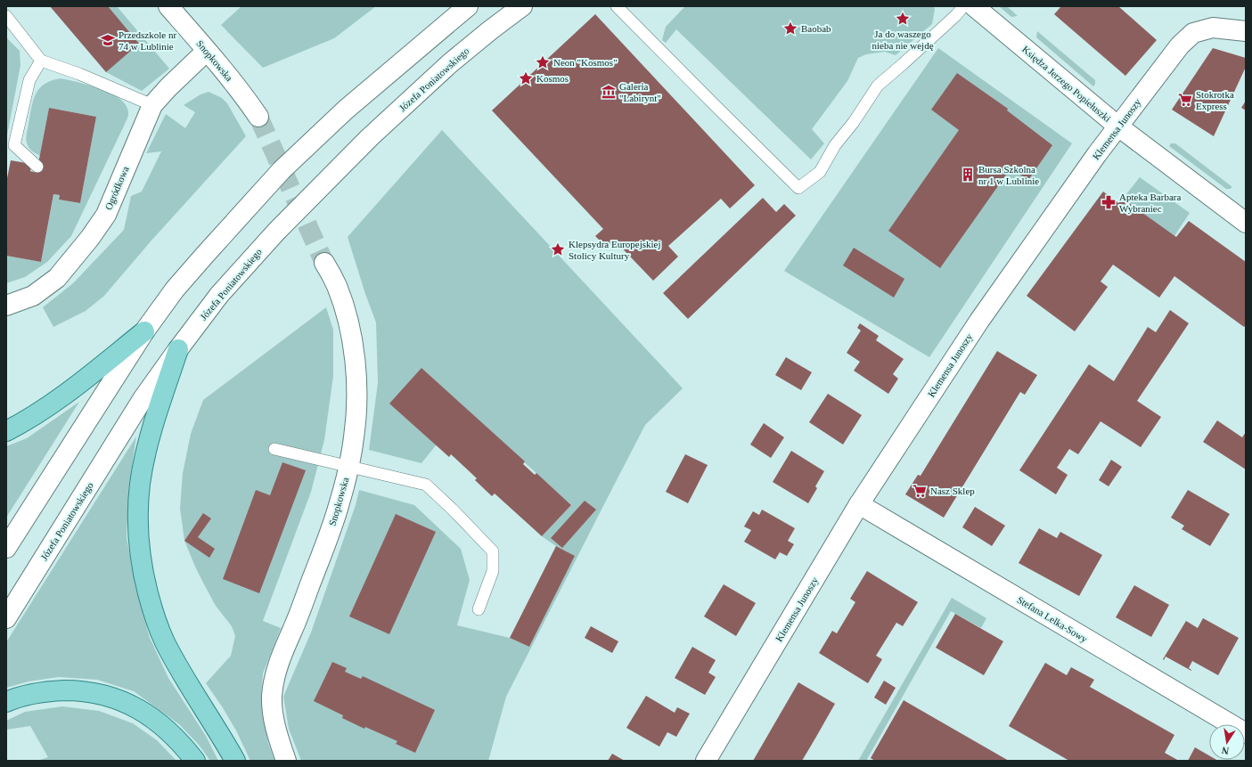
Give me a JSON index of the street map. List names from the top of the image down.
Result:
{
  "streets": {
    "street": [
      "Snopkowska",
      "Józefa Poniatowskiego",
      "Księdza Jerzego Popiełuszki",
      "Klemensa Junoszy",
      "Ogródkowa",
      "Stefana Lelka-Sowy"
    ]
  },
  "crossings": [
    ["Snopkowska", "Ogródkowa"],
    ["Księdza Jerzego Popiełuszki", "Klemensa Junoszy"],
    ["Klemensa Junoszy", "Stefana Lelka-Sowy"]
  ],
  "places": {
    "place": [
      "Ja do waszego nieba nie wejdę",
      "Baobab",
      "Neon \"Kosmos\"",
      "Kosmos",
      "Klepsydra Europejskiej Stolicy Kultury"
    ],
    "school or university": ["Przedszkole nr 74 w Lublinie"],
    "museum": ["Galeria \"Labirynt\""],
    "supermarket": ["Stokrotka Express", "Nasz Sklep"],
    "building": ["Bursa Szkolna nr 1 w Lublinie"],
    "pharmacy": ["Apteka Barbara Wybraniec"]
  },
  "north": "bottom"
}
